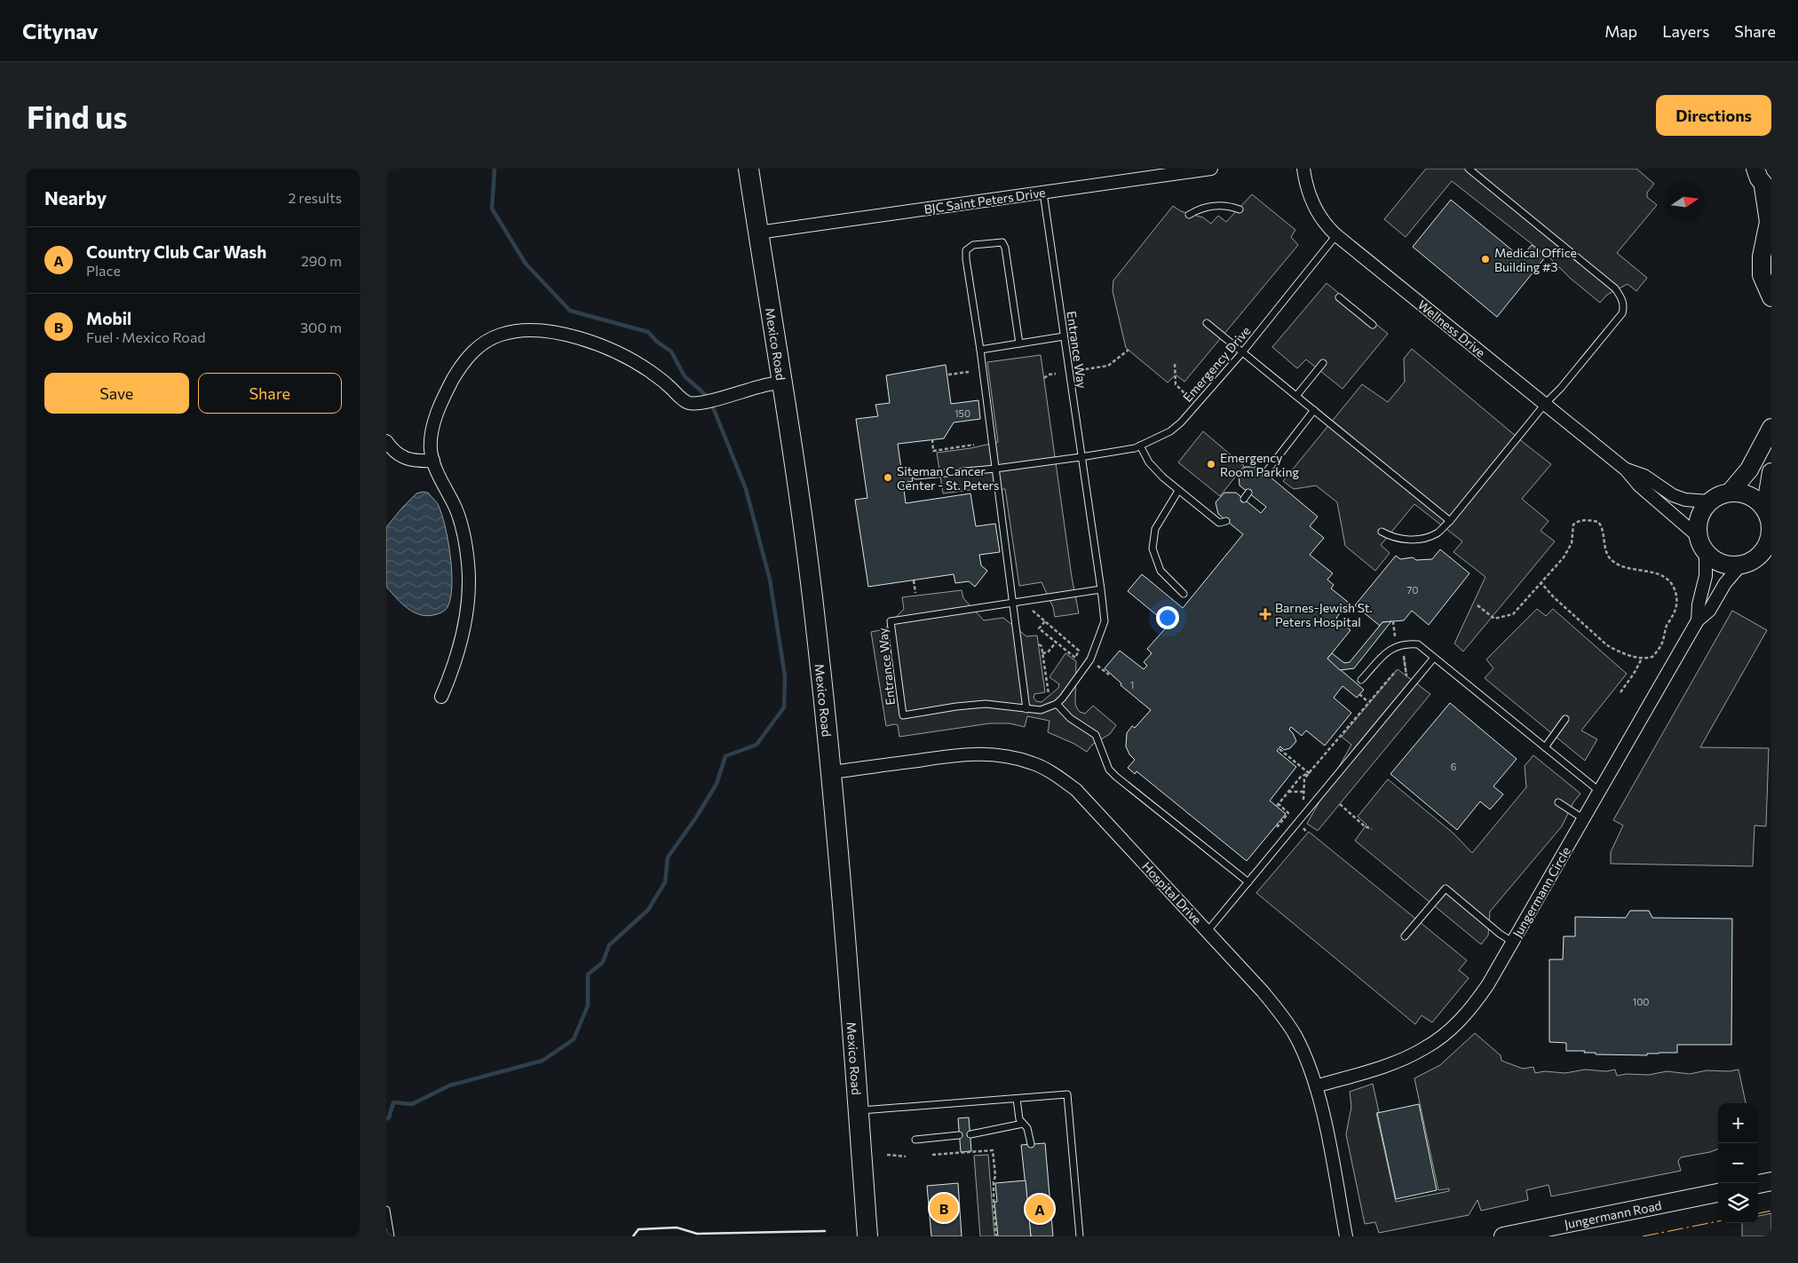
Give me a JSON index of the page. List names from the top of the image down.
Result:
{
  "streets": {
    "main road": ["Mexico Road"],
    "street": [
      "BJC Saint Peters Drive",
      "Wellness Drive",
      "Jungermann Circle",
      "Hospital Drive",
      "Jungermann Road"
    ],
    "lane": ["Entrance Way", "Emergency Drive"]
  },
  "crossings": [
    ["BJC Saint Peters Drive", "Mexico Road"],
    ["BJC Saint Peters Drive", "Entrance Way"],
    ["Wellness Drive", "Emergency Drive"],
    ["Wellness Drive", "Jungermann Circle"],
    ["Mexico Road", "Hospital Drive"],
    ["Entrance Way", "Emergency Drive"],
    ["Jungermann Circle", "Hospital Drive"]
  ],
  "places": {
    "other": ["Medical Office Building #3", "Emergency Room Parking", "Siteman Cancer Center - St. Peters"],
    "health": ["Barnes-Jewish St. Peters Hospital"]
  },
  "house_numbers": [
    "150",
    "70",
    "1",
    "6",
    "100"
  ],
  "north": "right",
  "page": {
    "header": "Citynav",
    "nav": ["Map", "Layers", "Share"],
    "buttons": [
      "Directions",
      ["Save", "Share"]
    ],
    "title": "Find us",
    "heading": ["Nearby", "2 results"],
    "list": [
      {
        "mark": "A",
        "name": "Country Club Car Wash",
        "note": "Place",
        "value": "290 m"
      },
      {
        "mark": "B",
        "name": "Mobil",
        "note": "Fuel · Mexico Road",
        "value": "300 m"
      }
    ],
    "map_buttons": ["+", "−"],
    "pins": ["B", "A"]
  }
}
